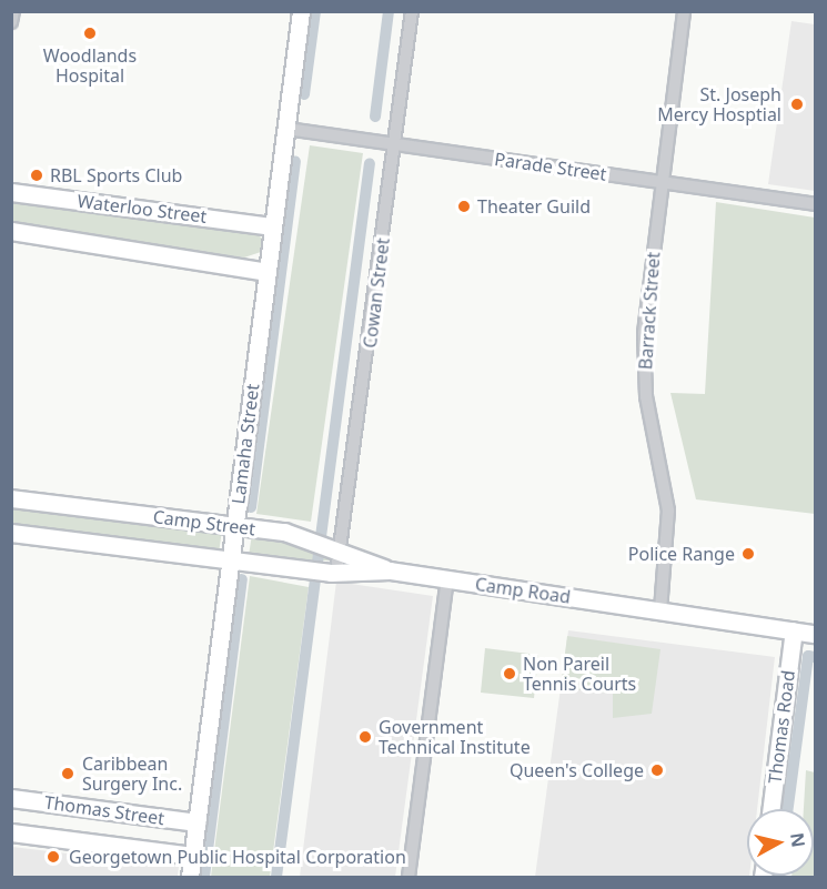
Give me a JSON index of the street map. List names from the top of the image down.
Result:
{
  "streets": {
    "street": [
      "Parade Street",
      "Waterloo Street",
      "Cowan Street",
      "Barrack Street",
      "Lamaha Street",
      "Camp Street",
      "Camp Road",
      "Thomas Road",
      "Thomas Street"
    ]
  },
  "crossings": [
    ["Parade Street", "Cowan Street"],
    ["Parade Street", "Barrack Street"],
    ["Parade Street", "Lamaha Street"],
    ["Waterloo Street", "Lamaha Street"],
    ["Cowan Street", "Camp Street"],
    ["Cowan Street", "Camp Road"],
    ["Barrack Street", "Camp Road"],
    ["Lamaha Street", "Camp Street"],
    ["Lamaha Street", "Camp Road"],
    ["Lamaha Street", "Thomas Street"],
    ["Camp Street", "Camp Road"],
    ["Camp Road", "Thomas Road"]
  ],
  "places": [
    "Woodlands Hospital",
    "St. Joseph Mercy Hosptial",
    "RBL Sports Club",
    "Theater Guild",
    "Police Range",
    "Non Pareil Tennis Courts",
    "Government Technical Institute",
    "Queen's College",
    "Caribbean Surgery Inc.",
    "Georgetown Public Hospital Corporation"
  ],
  "north": "right"
}
